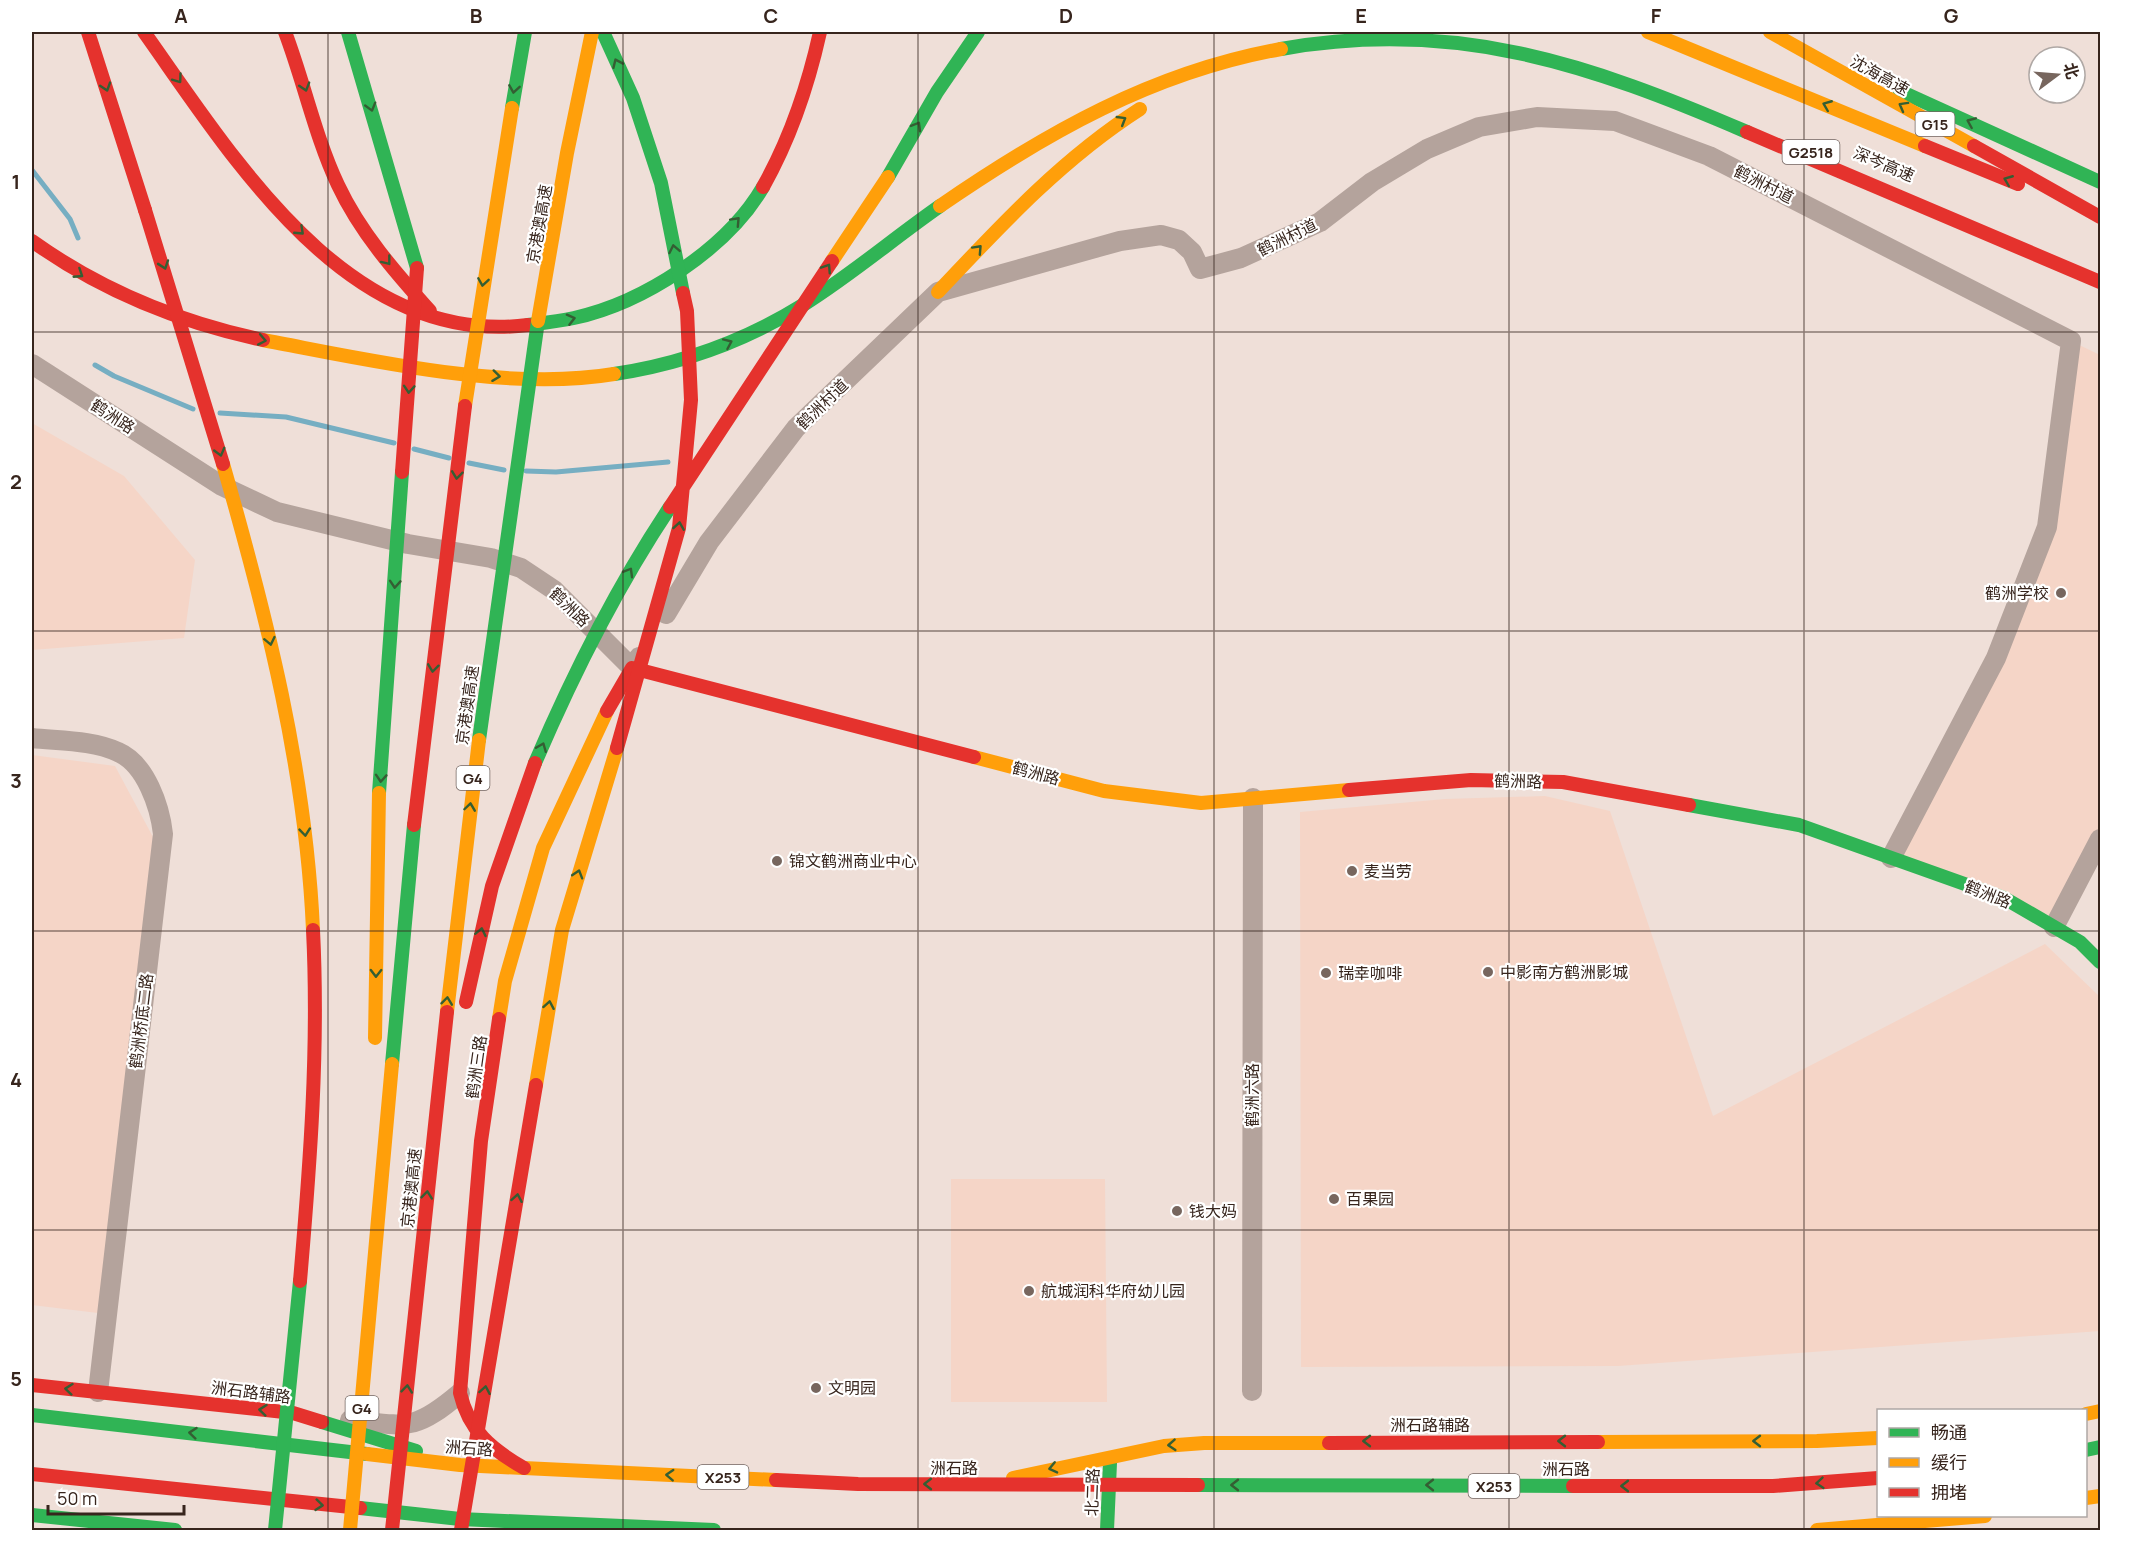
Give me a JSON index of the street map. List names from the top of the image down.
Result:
{
  "streets": {
    "main road": [
      "沈海高速",
      "G15",
      "G2518",
      "深岑高速",
      "京港澳高速",
      "鹤洲路",
      "G4",
      "鹤洲三路",
      "洲石路辅路",
      "洲石路",
      "X253",
      "北二路"
    ],
    "street": ["鹤洲村道", "鹤洲桥底二路", "鹤洲六路"]
  },
  "crossings": [
    ["沈海高速", "深岑高速"],
    ["鹤洲村道", "鹤洲路"],
    ["鹤洲村道", "鹤洲三路"],
    ["鹤洲路", "鹤洲三路"],
    ["鹤洲路", "鹤洲六路"],
    ["鹤洲桥底二路", "洲石路辅路"],
    ["鹤洲三路", "洲石路"],
    ["洲石路辅路", "洲石路"],
    ["洲石路辅路", "北二路"],
    ["洲石路", "北二路"]
  ],
  "one_way": ["洲石路辅路"],
  "places": [
    "鹤洲学校",
    "锦文鹤洲商业中心",
    "麦当劳",
    "中影南方鹤洲影城",
    "瑞幸咖啡",
    "百果园",
    "钱大妈",
    "航城润科华府幼儿园",
    "文明园"
  ],
  "legend": ["畅通", "缓行", "拥堵"],
  "scale_bar": "50 m",
  "north": "right",
  "grid": {
    "columns": [
      "A",
      "B",
      "C",
      "D",
      "E",
      "F",
      "G"
    ],
    "rows": [
      "1",
      "2",
      "3",
      "4",
      "5"
    ]
  }
}
